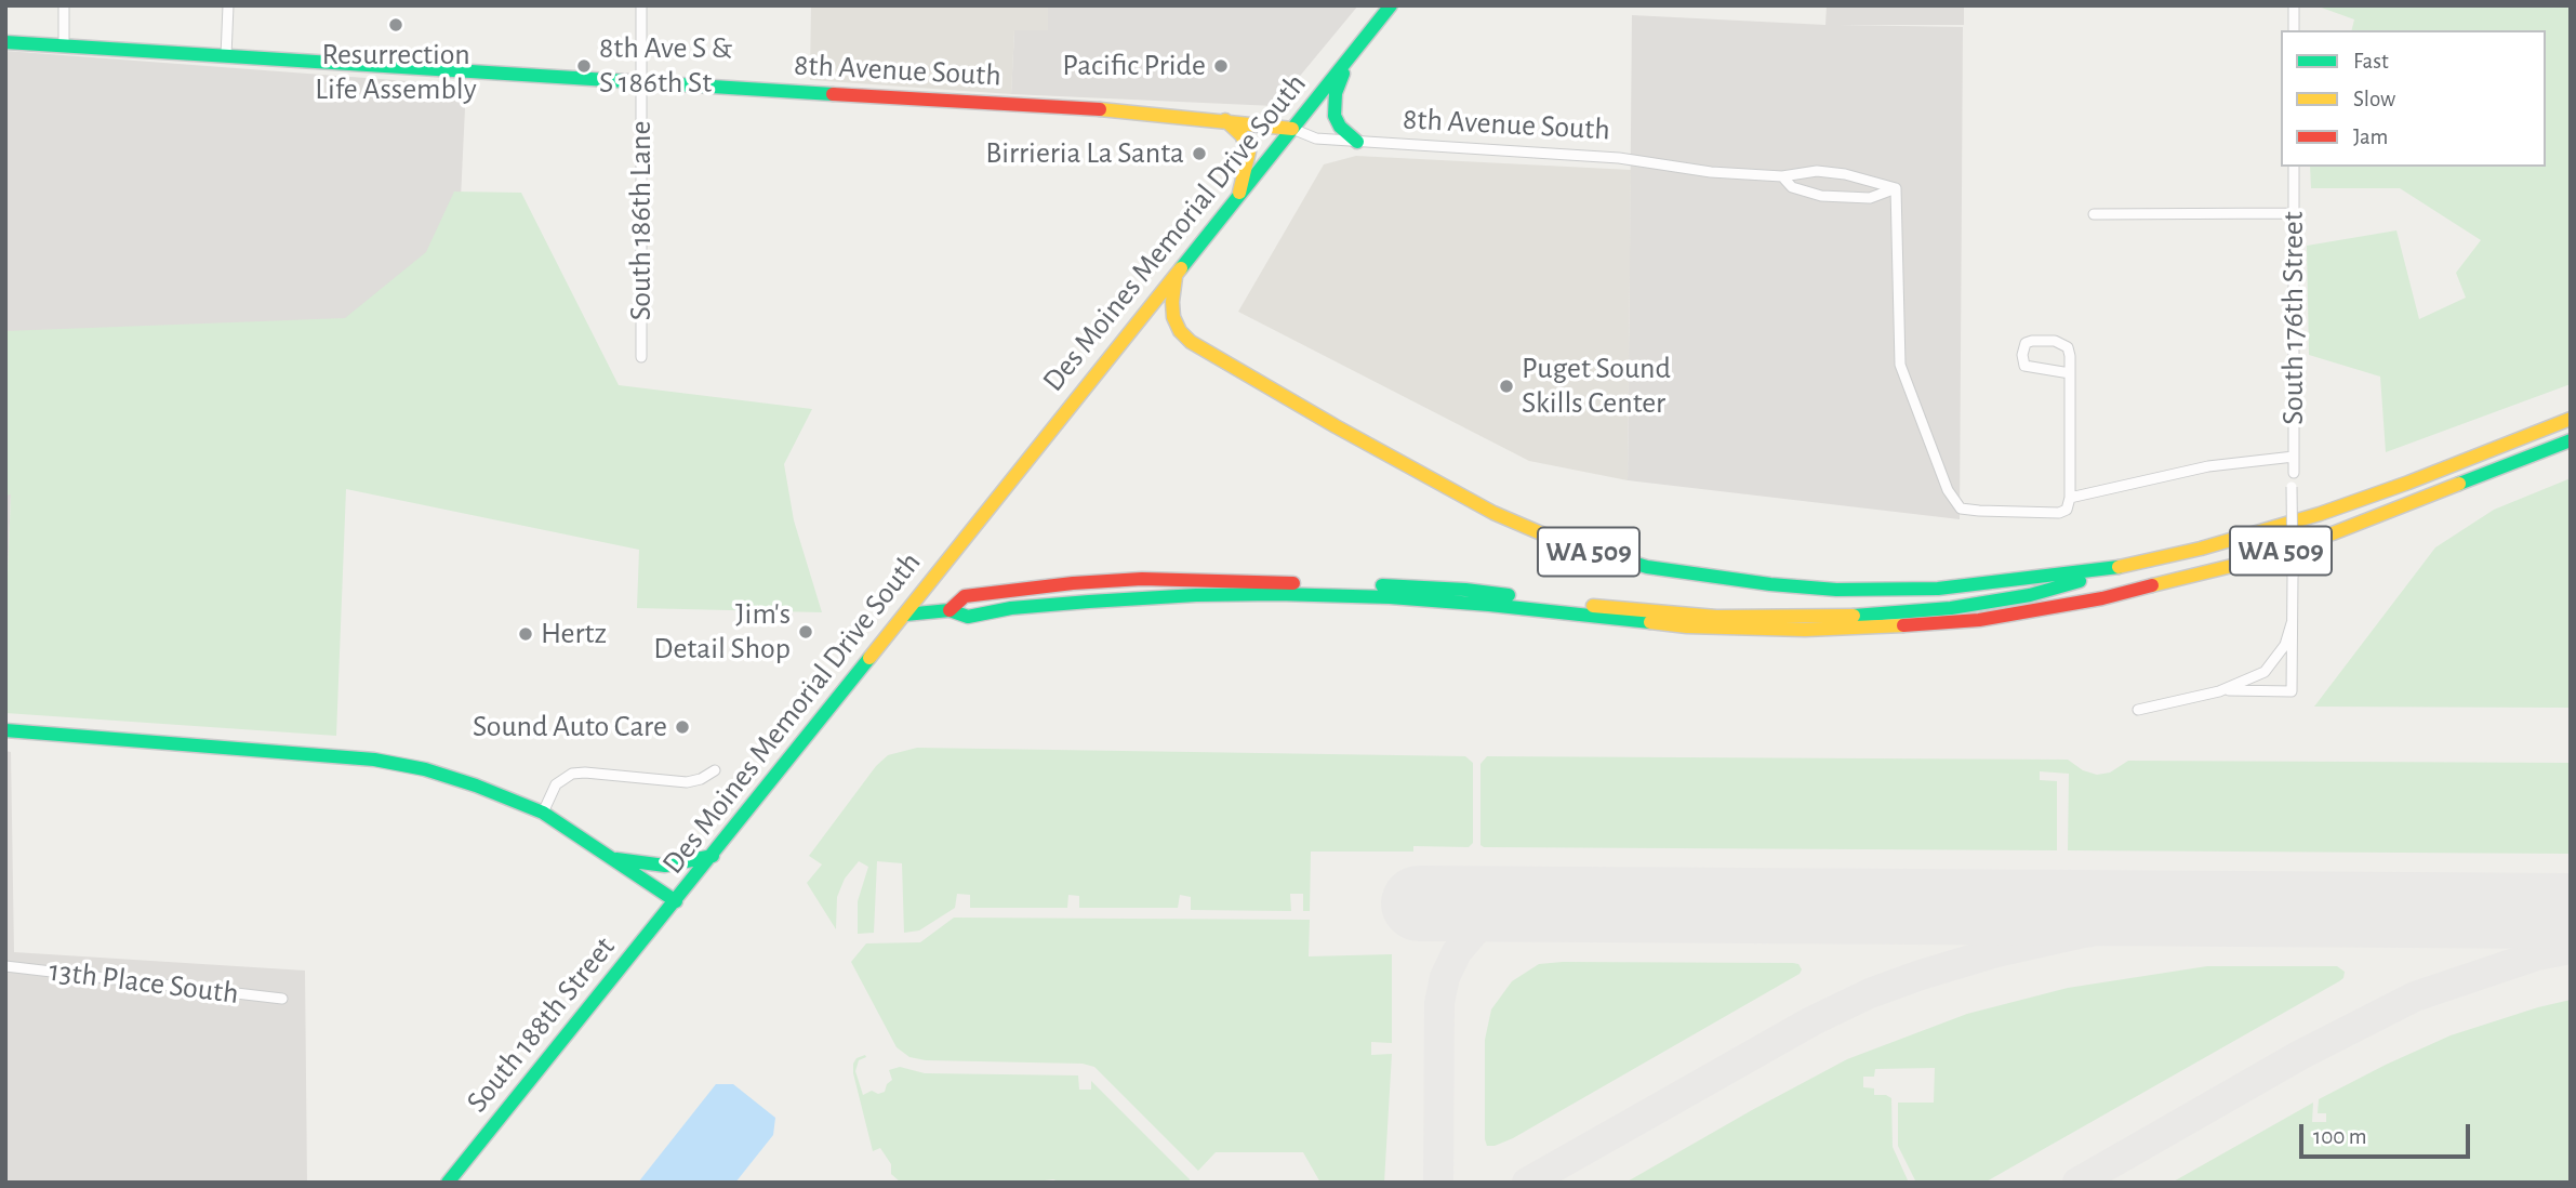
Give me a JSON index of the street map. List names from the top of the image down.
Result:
{
  "streets": {
    "main road": [
      "8th Avenue South",
      "Des Moines Memorial Drive South",
      "WA 509",
      "South 188th Street"
    ],
    "street": ["South 186th Lane", "South 176th Street", "13th Place South"]
  },
  "crossings": [
    ["8th Avenue South", "South 186th Lane"],
    ["8th Avenue South", "Des Moines Memorial Drive South"],
    ["Des Moines Memorial Drive South", "WA 509"],
    ["Des Moines Memorial Drive South", "South 188th Street"]
  ],
  "places": [
    "Resurrection Life Assembly",
    "8th Ave S & S 186th St",
    "Pacific Pride",
    "Birrieria La Santa",
    "Puget Sound Skills Center",
    "Jim's Detail Shop",
    "Hertz",
    "Sound Auto Care"
  ],
  "legend": ["Fast", "Slow", "Jam"],
  "scale_bar": "100 m"
}
